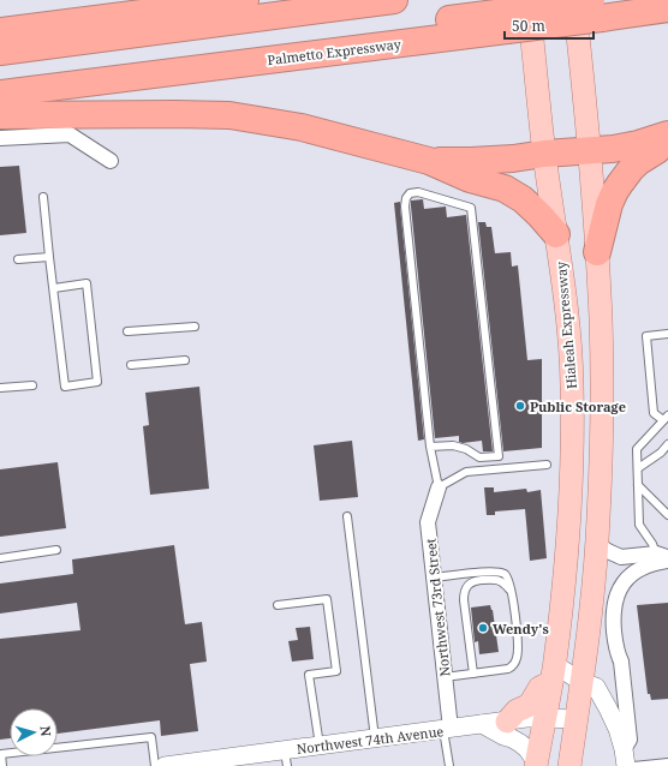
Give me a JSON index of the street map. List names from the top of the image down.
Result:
{
  "streets": {
    "highway": ["Palmetto Expressway"],
    "main road": ["Hialeah Expressway"],
    "street": ["Northwest 73rd Street", "Northwest 74th Avenue"]
  },
  "crossings": [
    ["Hialeah Expressway", "Northwest 74th Avenue"],
    ["Northwest 73rd Street", "Northwest 74th Avenue"]
  ],
  "places": ["Public Storage", "Wendy's"],
  "scale_bar": "50 m",
  "north": "right"
}
